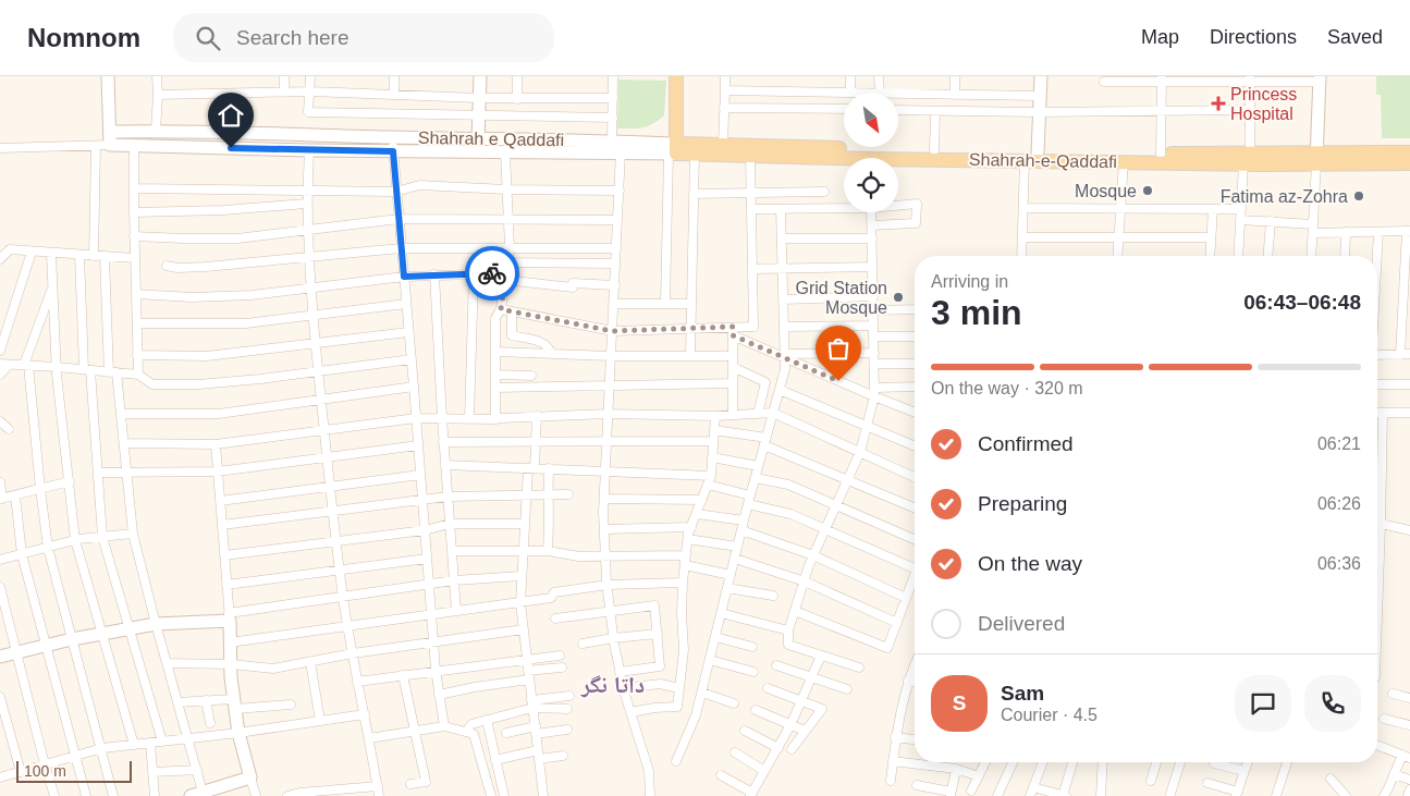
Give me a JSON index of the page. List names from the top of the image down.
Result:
{
  "streets": {
    "main road": ["Shahrah e Qaddafi", "Shahrah-e-Qaddafi"]
  },
  "crossings": [
    ["Shahrah e Qaddafi", "Shahrah-e-Qaddafi"]
  ],
  "districts": ["داتا نگر"],
  "places": {
    "health": ["Princess Hospital"],
    "other": ["Mosque", "Fatima az-Zohra", "Grid Station Mosque"]
  },
  "scale_bar": "100 m",
  "north": "bottom right",
  "page": {
    "header": "Nomnom",
    "search": "Search here",
    "nav": ["Map", "Directions", "Saved"],
    "heading": ["3 min", "Arriving in", "06:43–06:48"],
    "panel": ["Sam", "Courier · 4.5"],
    "bar": "On the way · 320 m",
    "list": [
      ["Confirmed", "06:21"],
      ["Preparing", "06:26"],
      ["On the way", "06:36"],
      "Delivered"
    ],
    "round": "S",
    "scale": "100 m"
  }
}
